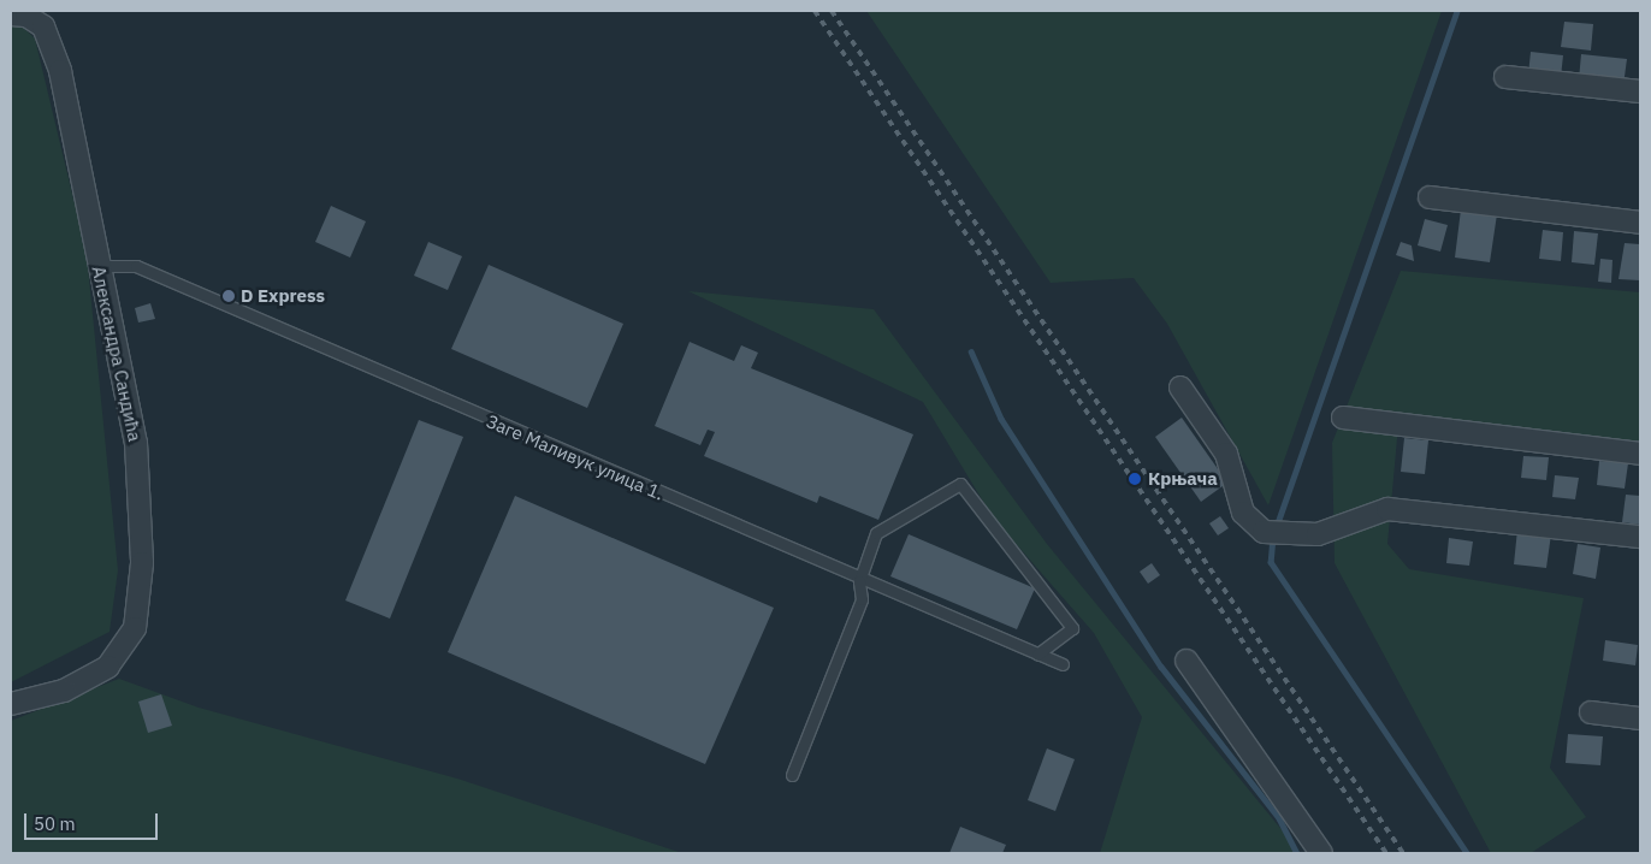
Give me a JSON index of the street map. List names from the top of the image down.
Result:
{
  "streets": {
    "street": ["Александра Сандића"],
    "lane": ["Заге Маливук улица 1."]
  },
  "crossings": [
    ["Александра Сандића", "Заге Маливук улица 1."]
  ],
  "places": ["D Express", "Крњача"],
  "scale_bar": "50 m"
}
